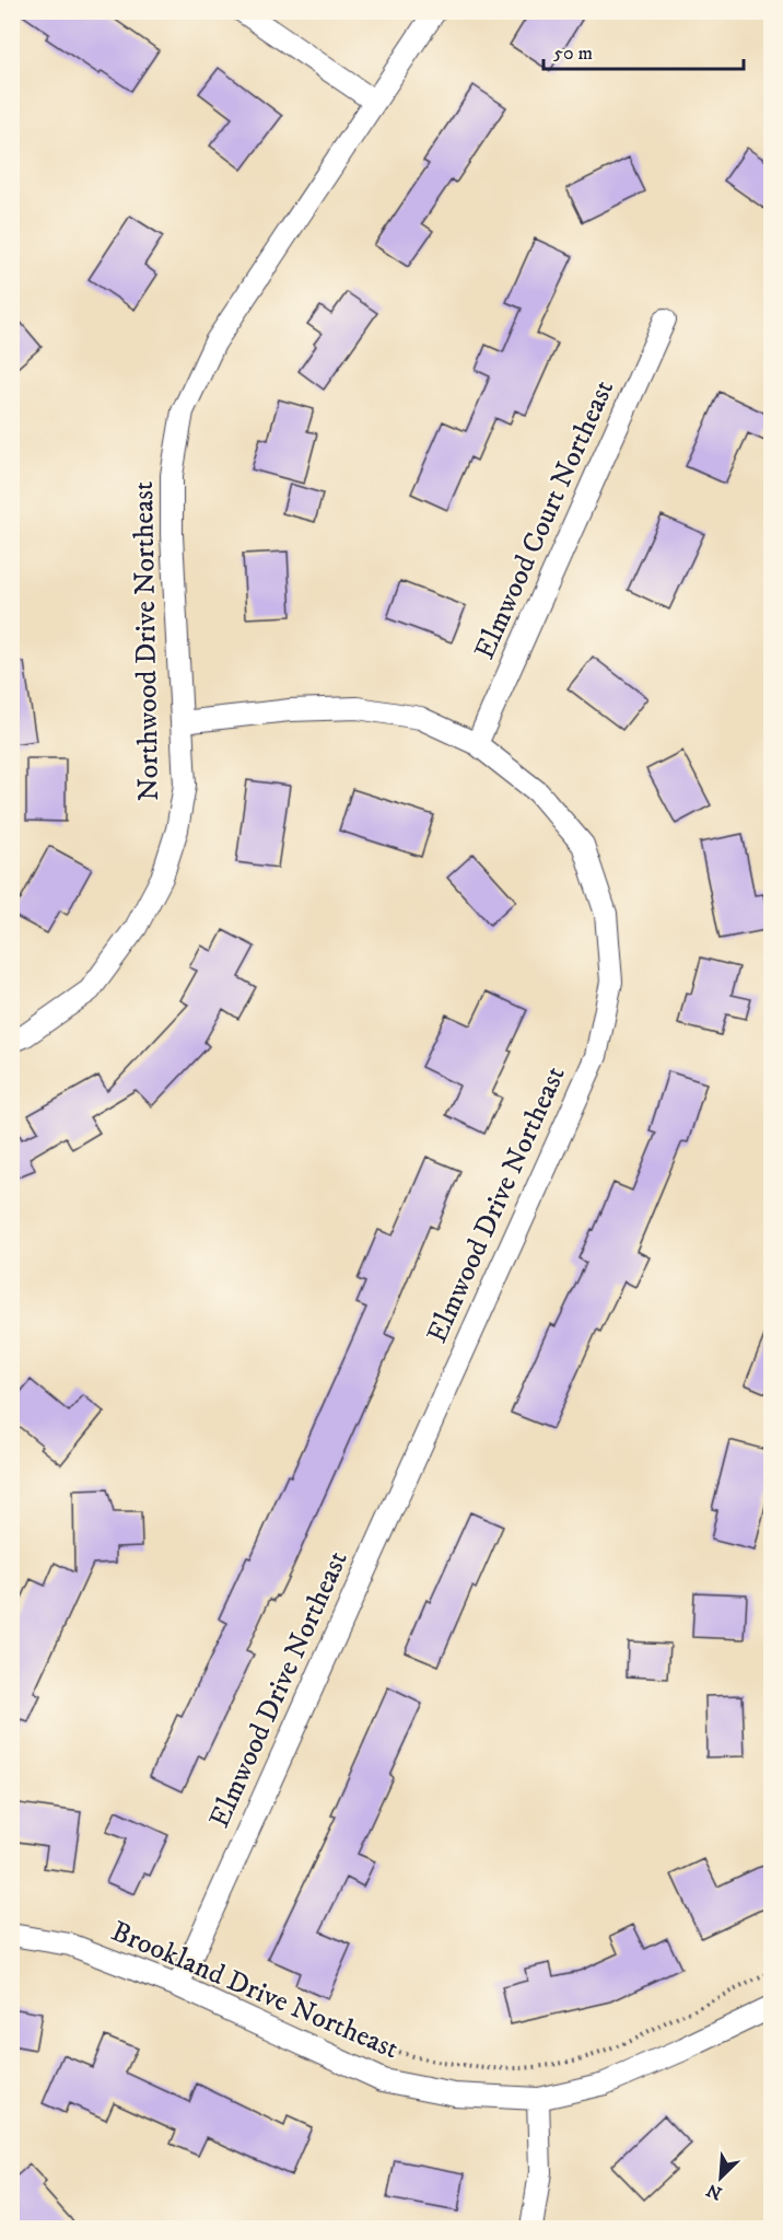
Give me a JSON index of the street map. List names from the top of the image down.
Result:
{
  "streets": {
    "street": [
      "Elmwood Court Northeast",
      "Northwood Drive Northeast",
      "Elmwood Drive Northeast",
      "Brookland Drive Northeast"
    ]
  },
  "crossings": [
    ["Elmwood Court Northeast", "Elmwood Drive Northeast"],
    ["Northwood Drive Northeast", "Elmwood Drive Northeast"],
    ["Elmwood Drive Northeast", "Brookland Drive Northeast"]
  ],
  "scale_bar": "50 m",
  "north": "bottom left"
}
